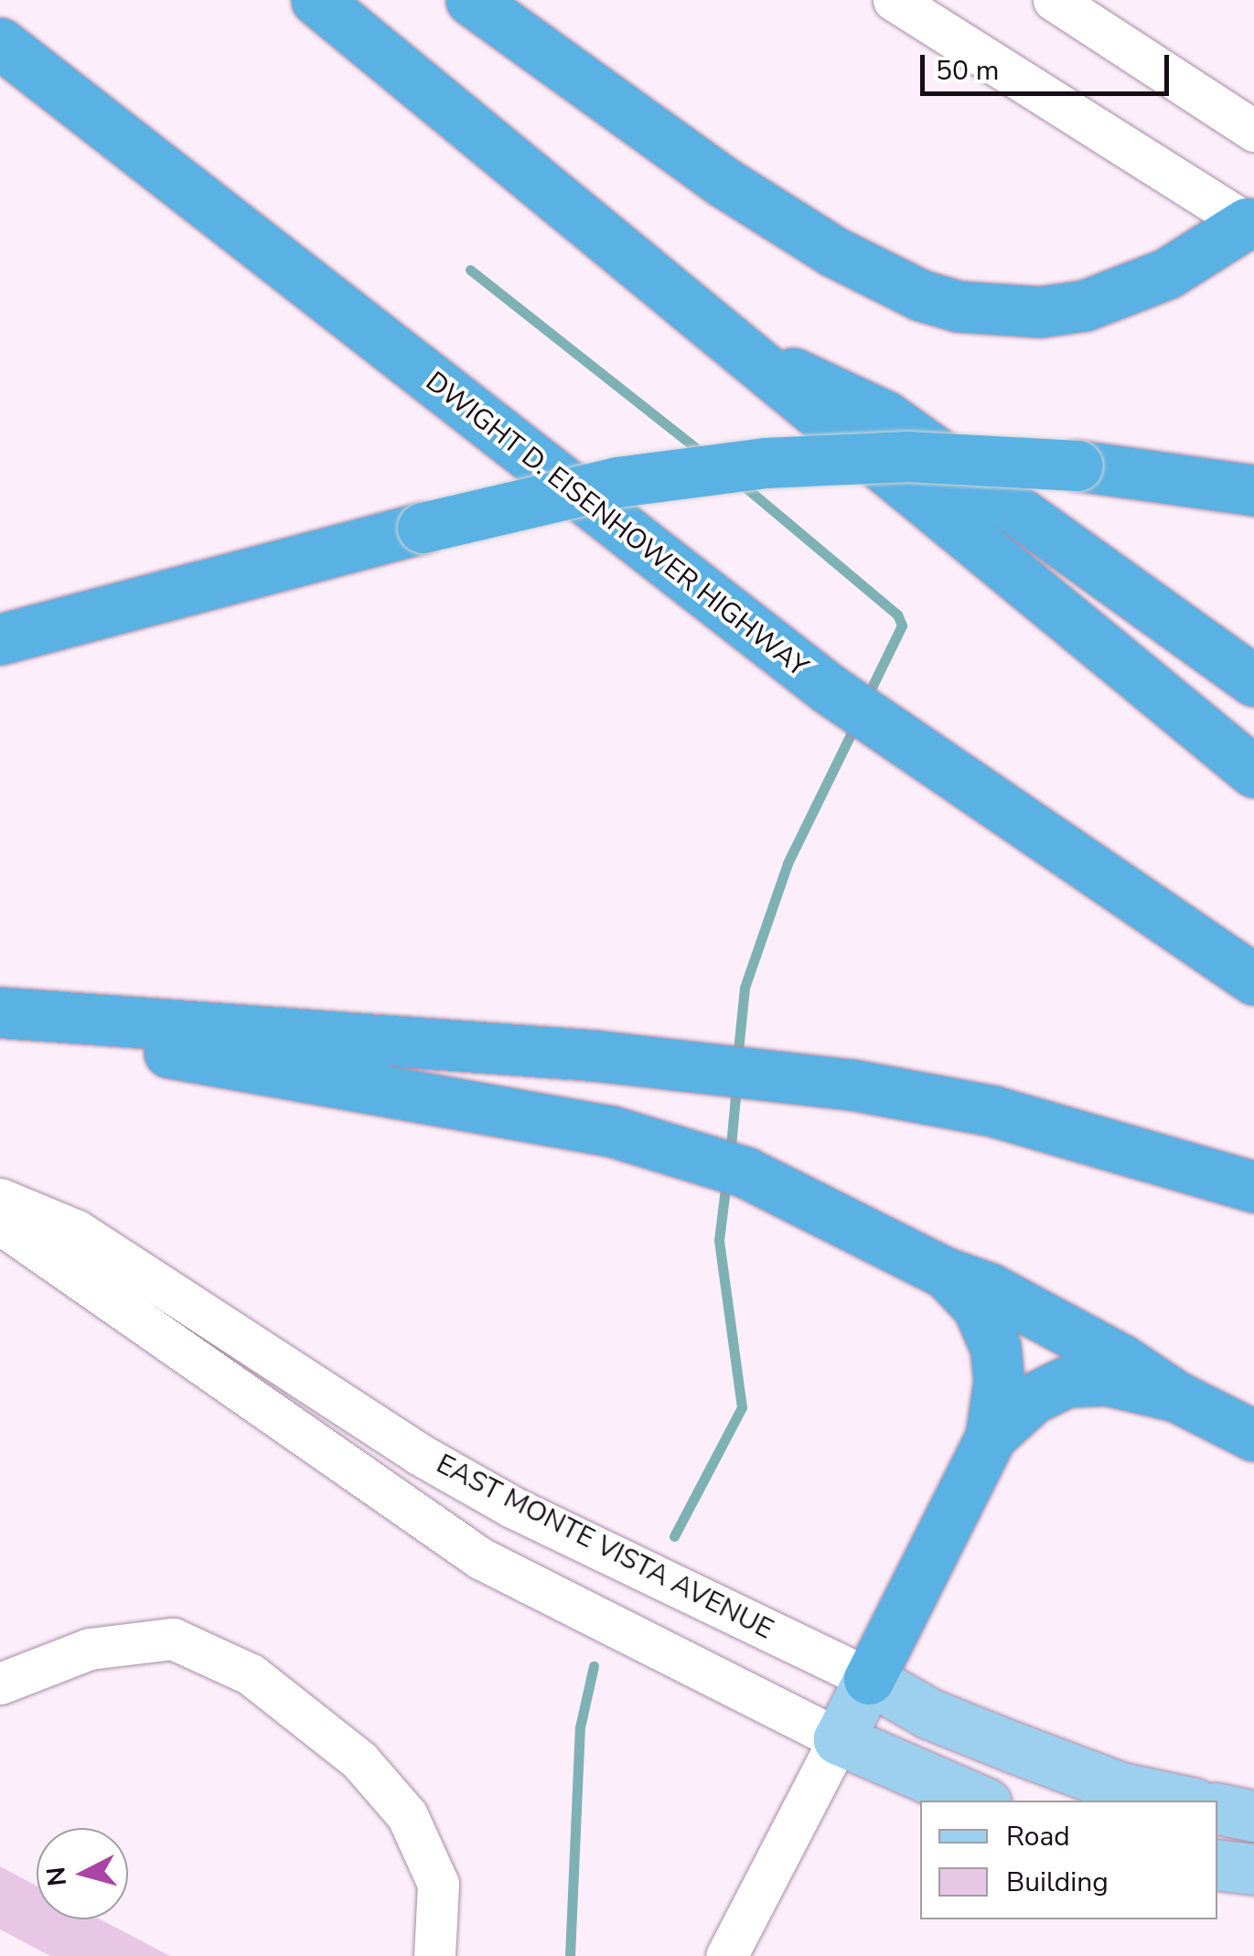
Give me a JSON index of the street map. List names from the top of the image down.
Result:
{
  "streets": {
    "highway": ["DWIGHT D. EISENHOWER HIGHWAY"],
    "main road": ["EAST MONTE VISTA AVENUE"]
  },
  "legend": ["Road", "Building"],
  "scale_bar": "50 m",
  "north": "left"
}
